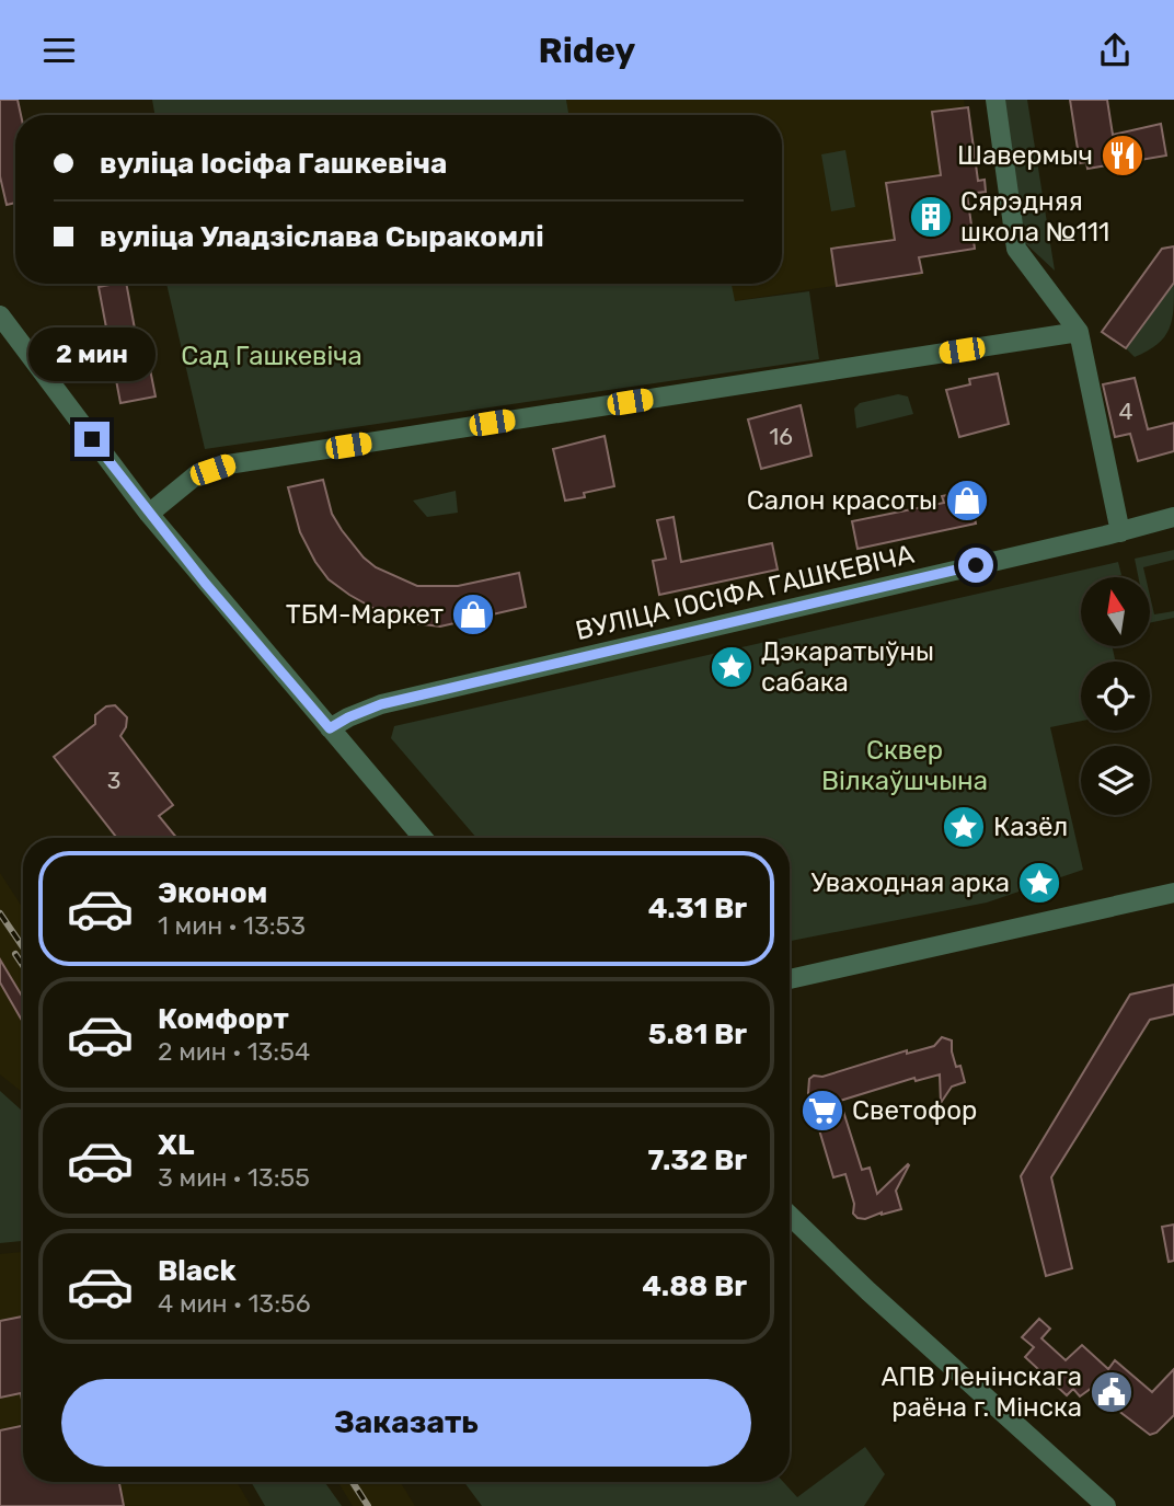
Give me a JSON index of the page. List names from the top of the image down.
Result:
{
  "streets": {
    "street": ["ВУЛІЦА ІОСІФА ГАШКЕВІЧА"]
  },
  "parks": ["Сад Гашкевіча", "Сквер Вілкаўшчына"],
  "places": {
    "restaurant": ["Шавермыч"],
    "building": ["Сярэдняя школа №111"],
    "shop": ["Салон красоты", "ТБМ-Маркет"],
    "place": ["Дэкаратыўны сабака", "Казёл", "Уваходная арка"],
    "supermarket": ["Светофор"],
    "public building": ["АПВ Ленінскага раёна г. Мінска"]
  },
  "house_numbers": ["4", "16", "3"],
  "north": "top",
  "page": {
    "header": "Ridey",
    "banner": ["вуліца Іосіфа Гашкевіча", "вуліца Уладзіслава Сыракомлі"],
    "bubble": "2 мин",
    "list": [
      {
        "name": "Эконом",
        "note": "1 мин · 13:53",
        "value": "4.31 Br"
      },
      {
        "name": "Комфорт",
        "note": "2 мин · 13:54",
        "value": "5.81 Br"
      },
      {
        "name": "XL",
        "note": "3 мин · 13:55",
        "value": "7.32 Br"
      },
      {
        "name": "Black",
        "note": "4 мин · 13:56",
        "value": "4.88 Br"
      }
    ],
    "buttons": "Заказать"
  }
}
